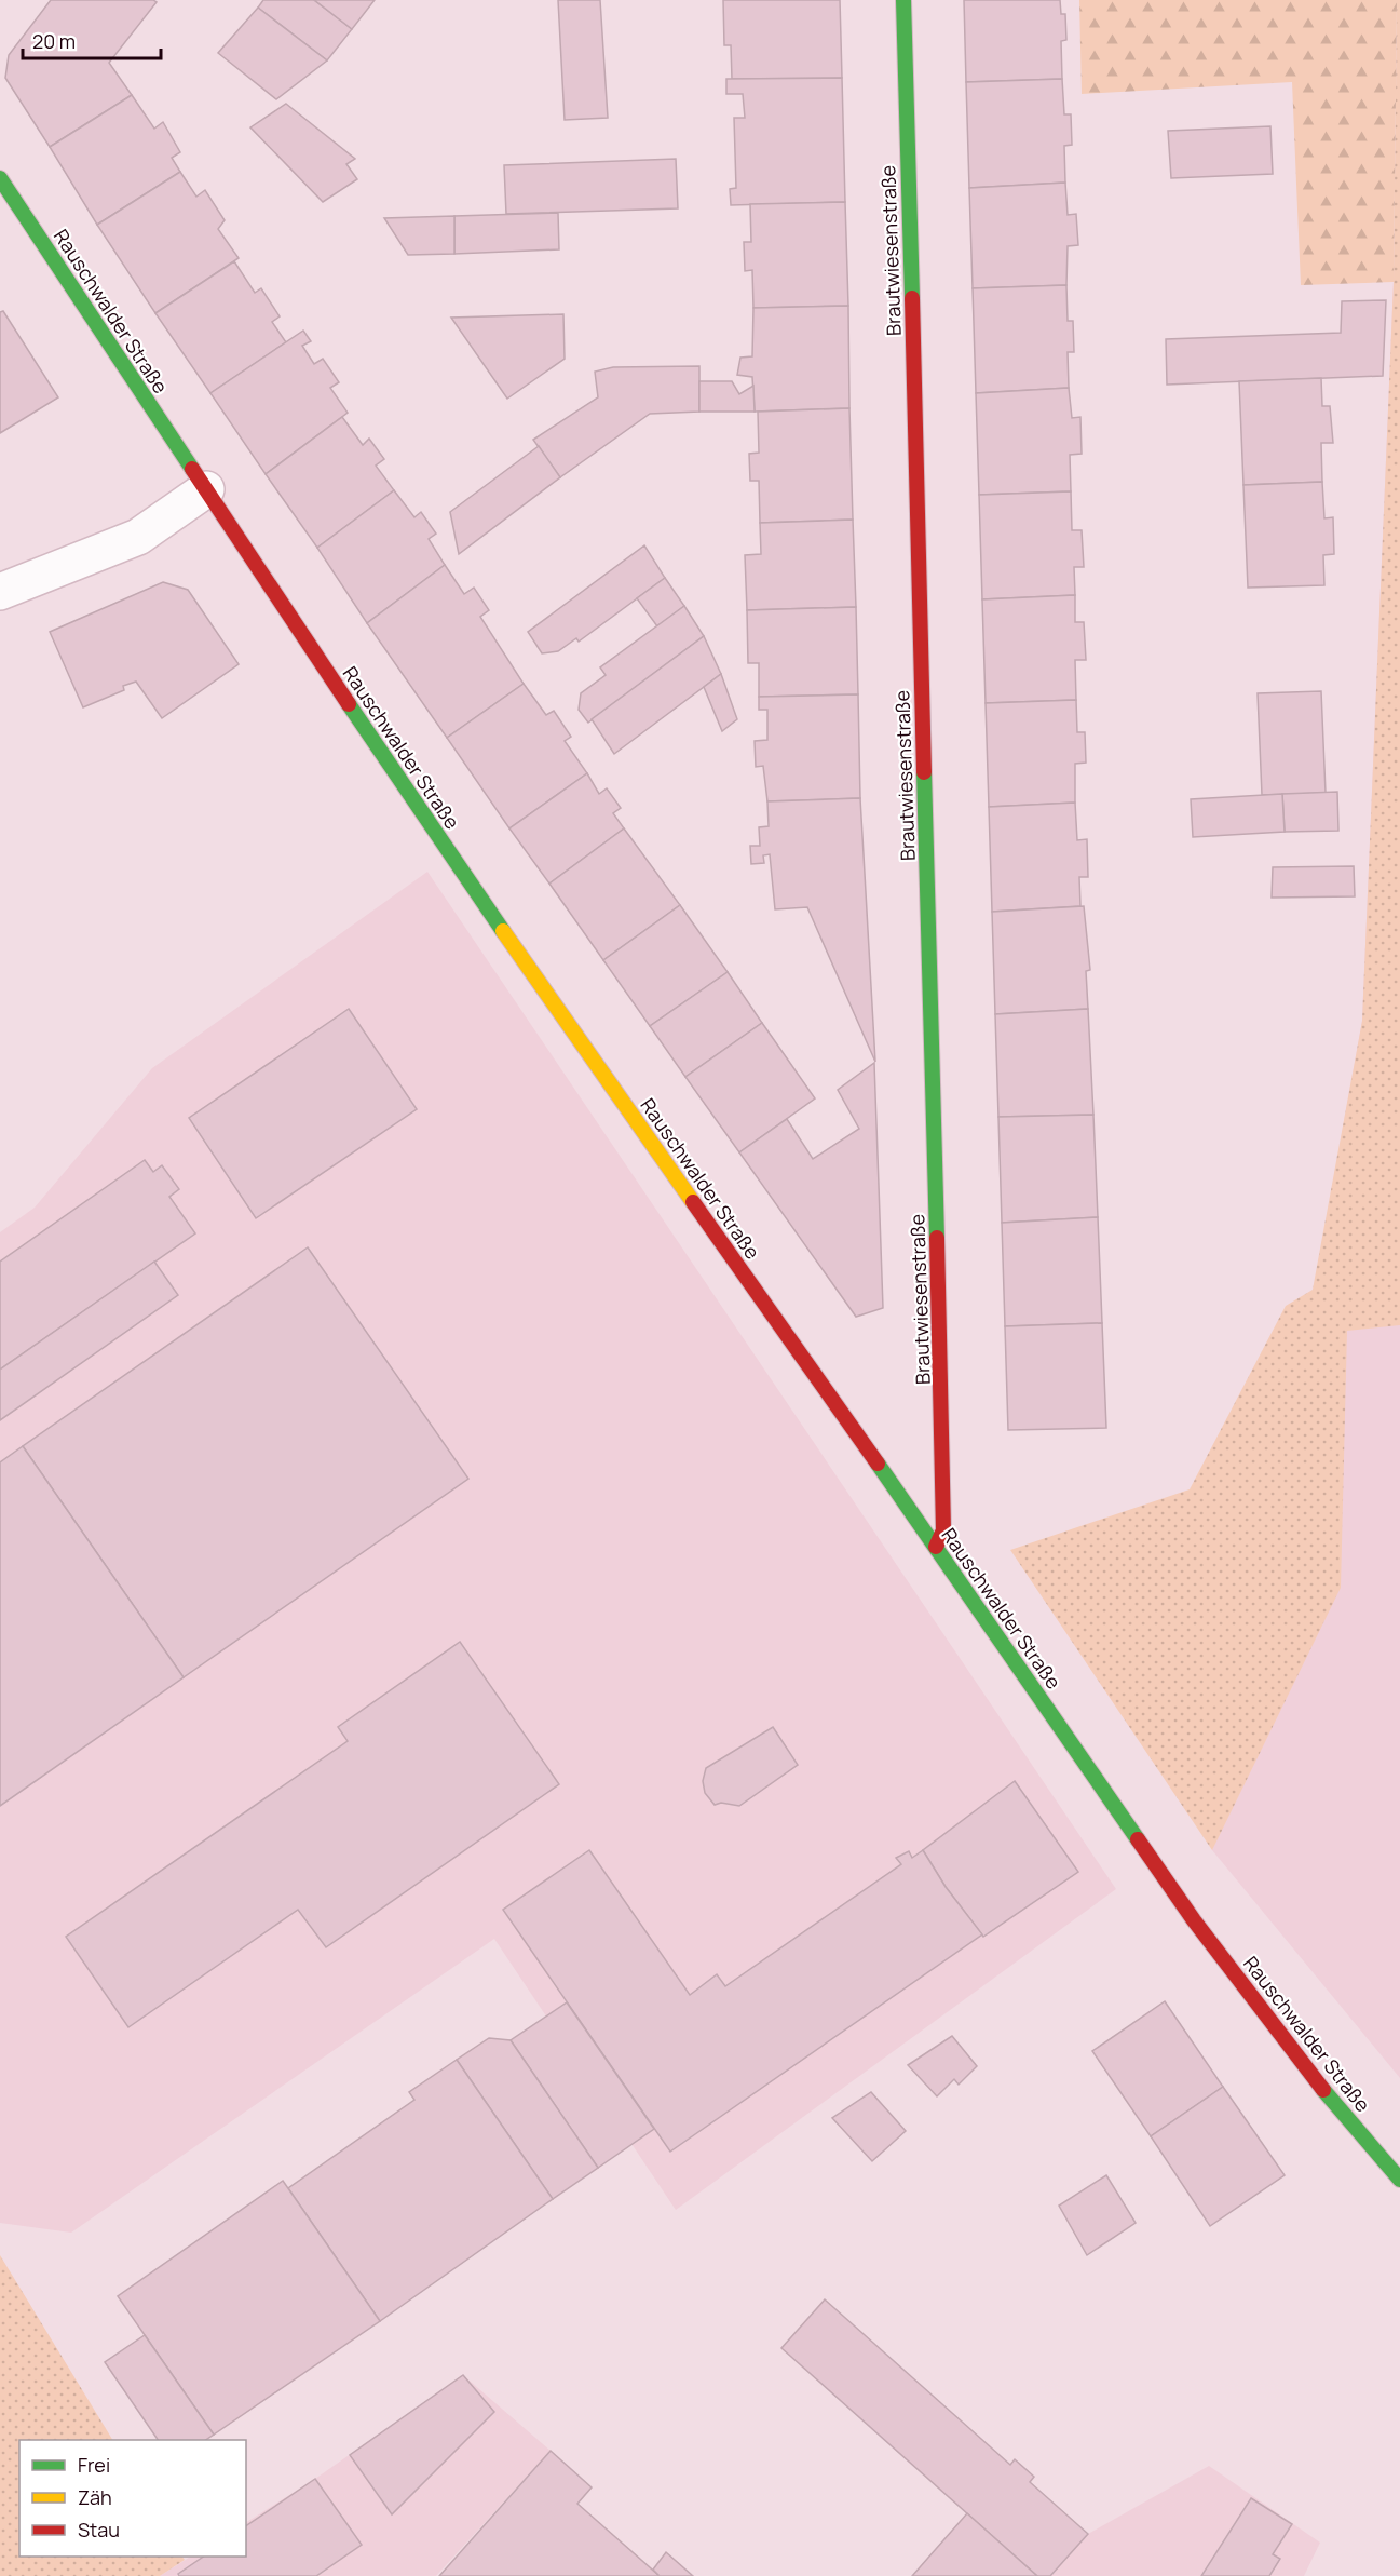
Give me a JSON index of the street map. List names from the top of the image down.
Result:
{
  "streets": {
    "main road": ["Brautwiesenstraße", "Rauschwalder Straße"]
  },
  "crossings": [
    ["Brautwiesenstraße", "Rauschwalder Straße"]
  ],
  "legend": ["Frei", "Zäh", "Stau"],
  "scale_bar": "20 m"
}
